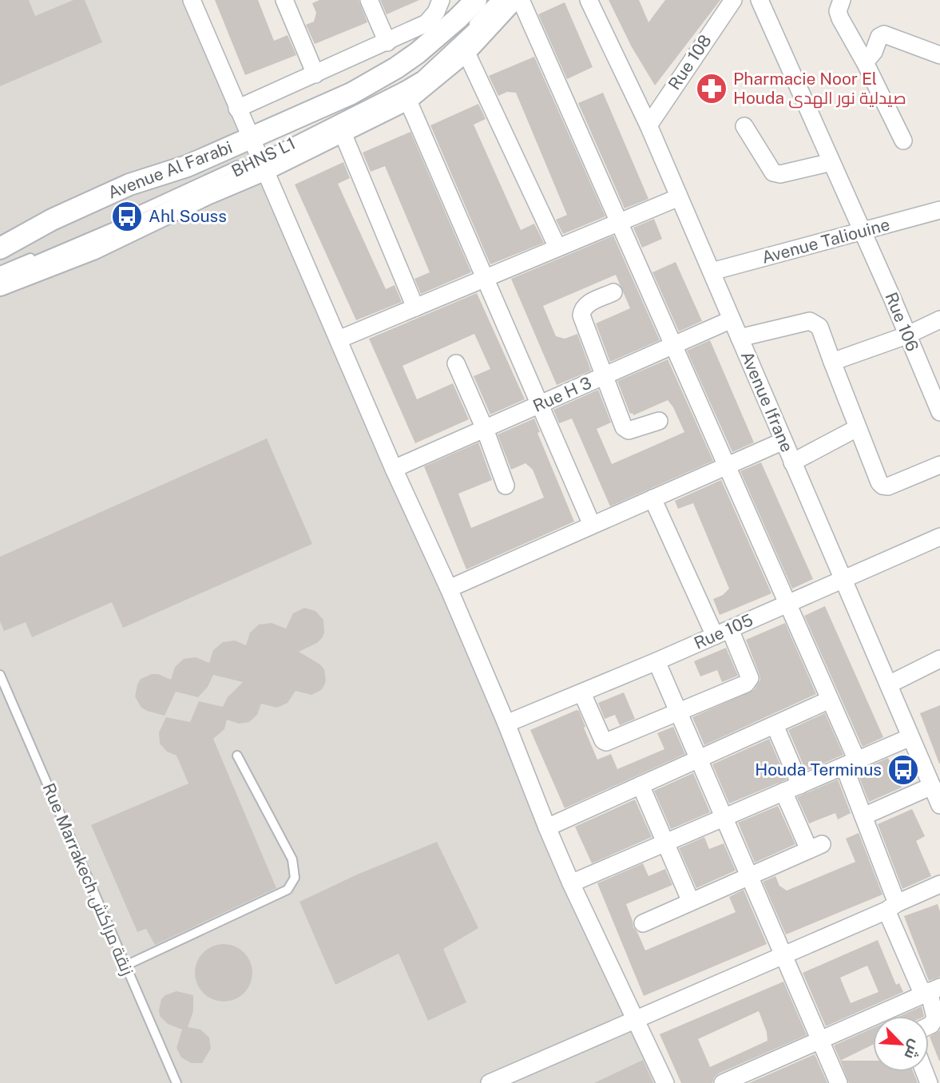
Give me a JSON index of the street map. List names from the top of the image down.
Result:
{
  "streets": {
    "street": [
      "Rue 108",
      "Avenue Al Farabi",
      "Avenue Taliouine",
      "Rue 106",
      "Rue H 3",
      "Avenue Ifrane",
      "Rue 105"
    ],
    "lane": ["BHNS L1", "Rue Marrakech زنقة مراكش"]
  },
  "crossings": [
    ["Rue 108", "Avenue Ifrane"],
    ["BHNS L1", "Avenue Al Farabi"],
    ["Avenue Taliouine", "Rue 106"],
    ["Avenue Taliouine", "Avenue Ifrane"],
    ["Rue H 3", "Avenue Ifrane"],
    ["Avenue Ifrane", "Rue 105"]
  ],
  "places": {
    "pharmacy": ["Pharmacie Noor El Houda صيدلية نور الهدى"],
    "bus stop": ["Ahl Souss", "Houda Terminus"]
  },
  "north": "bottom right"
}
